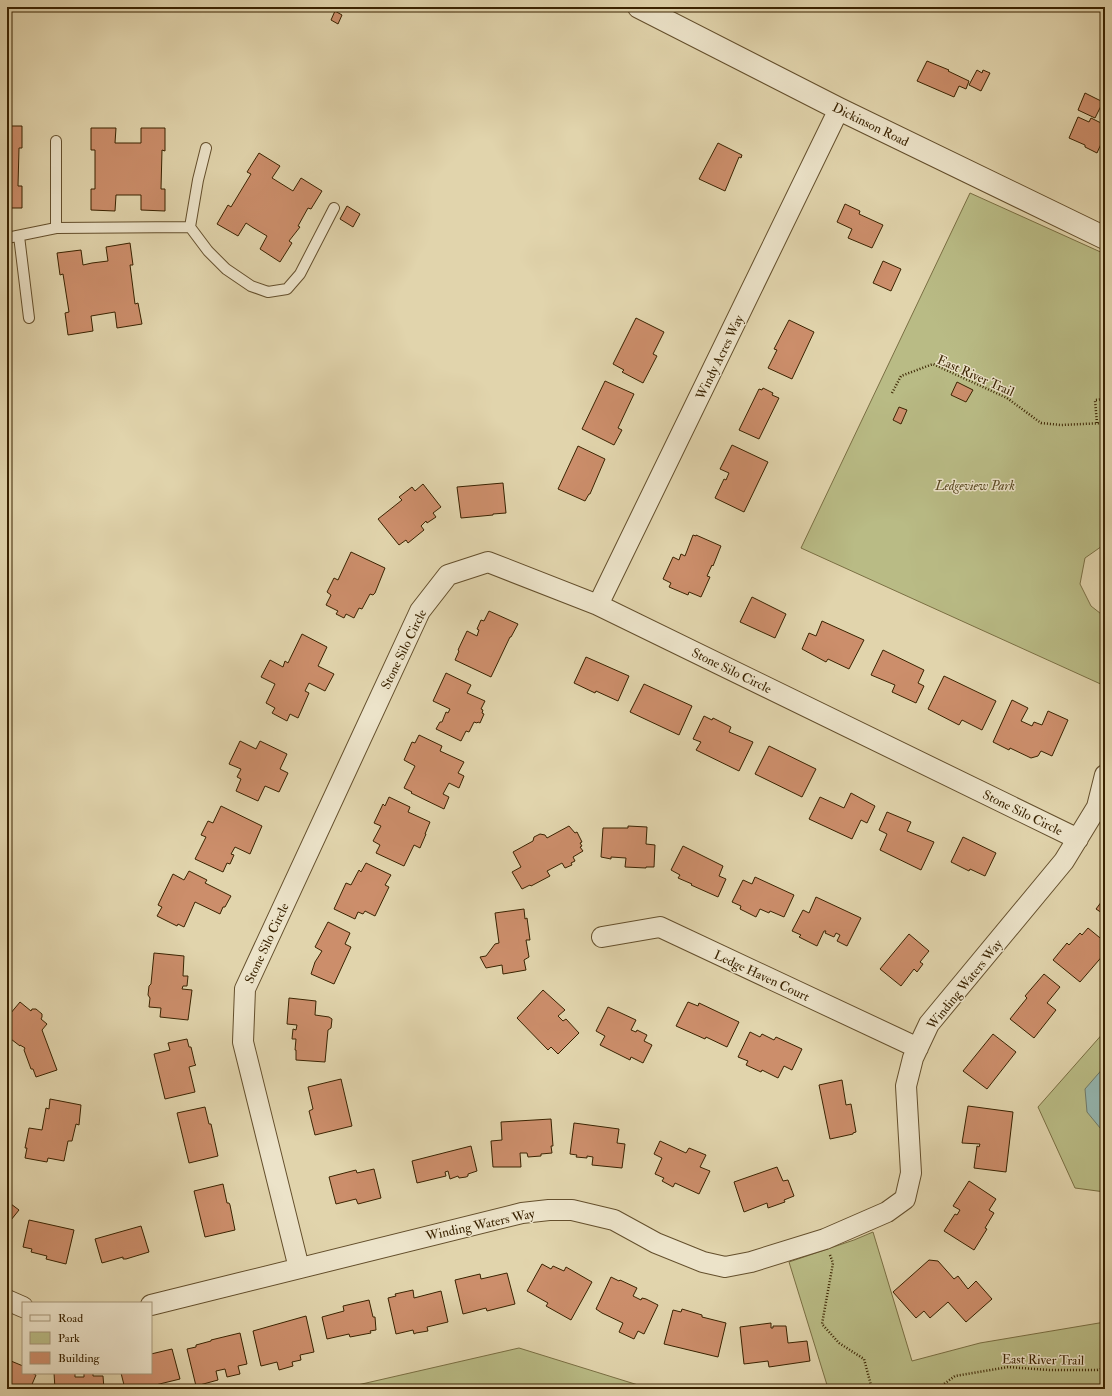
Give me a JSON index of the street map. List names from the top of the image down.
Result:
{
  "streets": {
    "street": [
      "Dickinson Road",
      "Windy Acres Way",
      "Stone Silo Circle",
      "Ledge Haven Court",
      "Winding Waters Way"
    ],
    "path": ["East River Trail"]
  },
  "crossings": [
    ["Dickinson Road", "Windy Acres Way"],
    ["Windy Acres Way", "Stone Silo Circle"],
    ["Stone Silo Circle", "Winding Waters Way"],
    ["Ledge Haven Court", "Winding Waters Way"]
  ],
  "parks": ["Ledgeview Park"],
  "legend": ["Road", "Park", "Building"]
}
